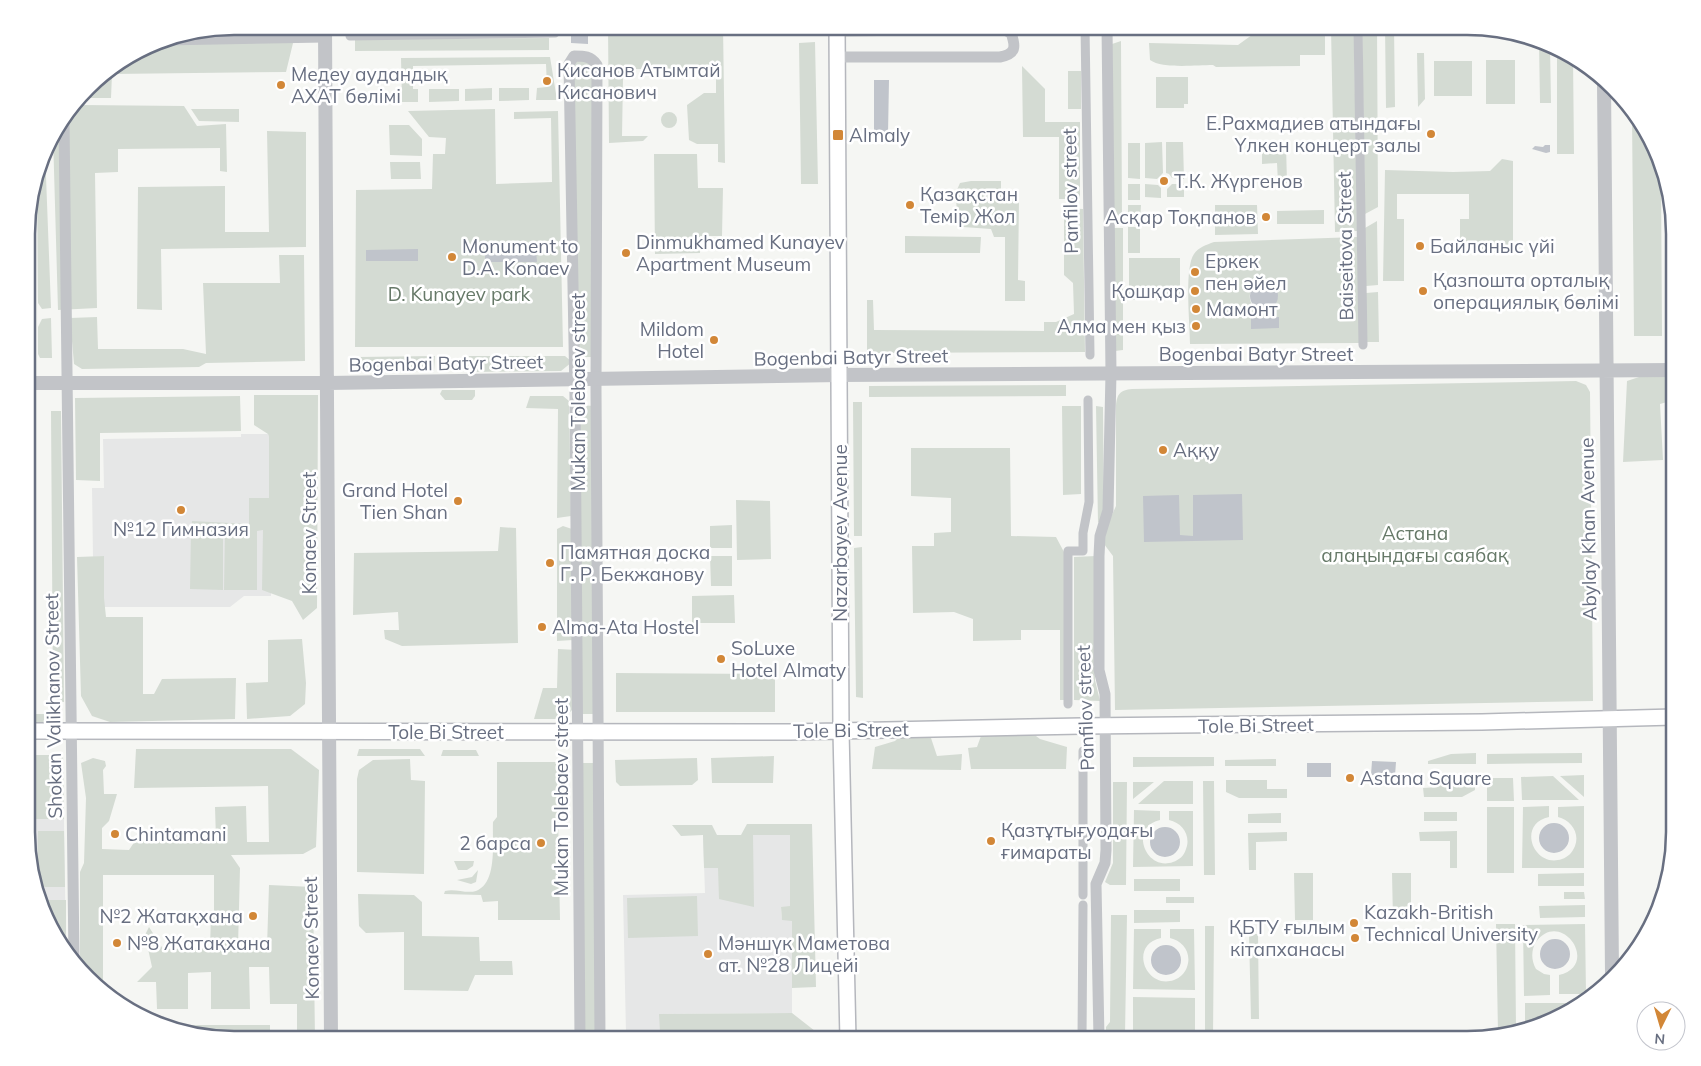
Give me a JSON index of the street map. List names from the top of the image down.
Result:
{
  "streets": {
    "main road": ["Nazarbayev Avenue", "Tole Bi Street"],
    "street": [
      "Panfilov street",
      "Baiseitova Street",
      "Bogenbai Batyr Street",
      "Mukan Tolebaev street",
      "Abylay Khan Avenue",
      "Konaev Street",
      "Shokan Valikhanov Street"
    ]
  },
  "crossings": [
    ["Panfilov street", "Bogenbai Batyr Street"],
    ["Panfilov street", "Tole Bi Street"],
    ["Bogenbai Batyr Street", "Mukan Tolebaev street"],
    ["Bogenbai Batyr Street", "Abylay Khan Avenue"],
    ["Bogenbai Batyr Street", "Konaev Street"],
    ["Bogenbai Batyr Street", "Nazarbayev Avenue"],
    ["Bogenbai Batyr Street", "Shokan Valikhanov Street"],
    ["Mukan Tolebaev street", "Tole Bi Street"],
    ["Abylay Khan Avenue", "Tole Bi Street"],
    ["Konaev Street", "Tole Bi Street"],
    ["Nazarbayev Avenue", "Tole Bi Street"],
    ["Shokan Valikhanov Street", "Tole Bi Street"]
  ],
  "parks": ["D. Kunayev park", "Астана алаңындағы саябақ"],
  "places": {
    "other": [
      "Кисанов Атымтай Кисанович",
      "Медеу аудандық АХАТ бөлімі",
      "Е.Рахмадиев атындағы Үлкен концерт залы",
      "Т.К. Жүргенов",
      "Қазақстан Темір Жол",
      "Асқар Тоқпанов",
      "Байланыс үйі",
      "Dinmukhamed Kunayev Apartment Museum",
      "Monument to D.A. Konaev",
      "Еркек пен әйел",
      "Қошқар",
      "Қазпошта орталық операциялық бөлімі",
      "Мамонт",
      "Алма мен қыз",
      "Mildom Hotel",
      "Аққу",
      "Grand Hotel Tien Shan",
      "№12 Гимназия",
      "Памятная доска Г. Р. Бекжанову",
      "Alma-Ata Hostel",
      "SoLuxe Hotel Almaty",
      "Astana Square",
      "Chintamani",
      "Қазтұтығуодағы ғимараты",
      "2 барса",
      "№2 Жатақхана",
      "Kazakh-British Technical University",
      "ҚБТУ ғылым кітапханасы",
      "№8 Жатақхана",
      "Мәншүк Маметова ат. №28 Лицейі"
    ],
    "transit": ["Almaly"]
  },
  "north": "bottom"
}
